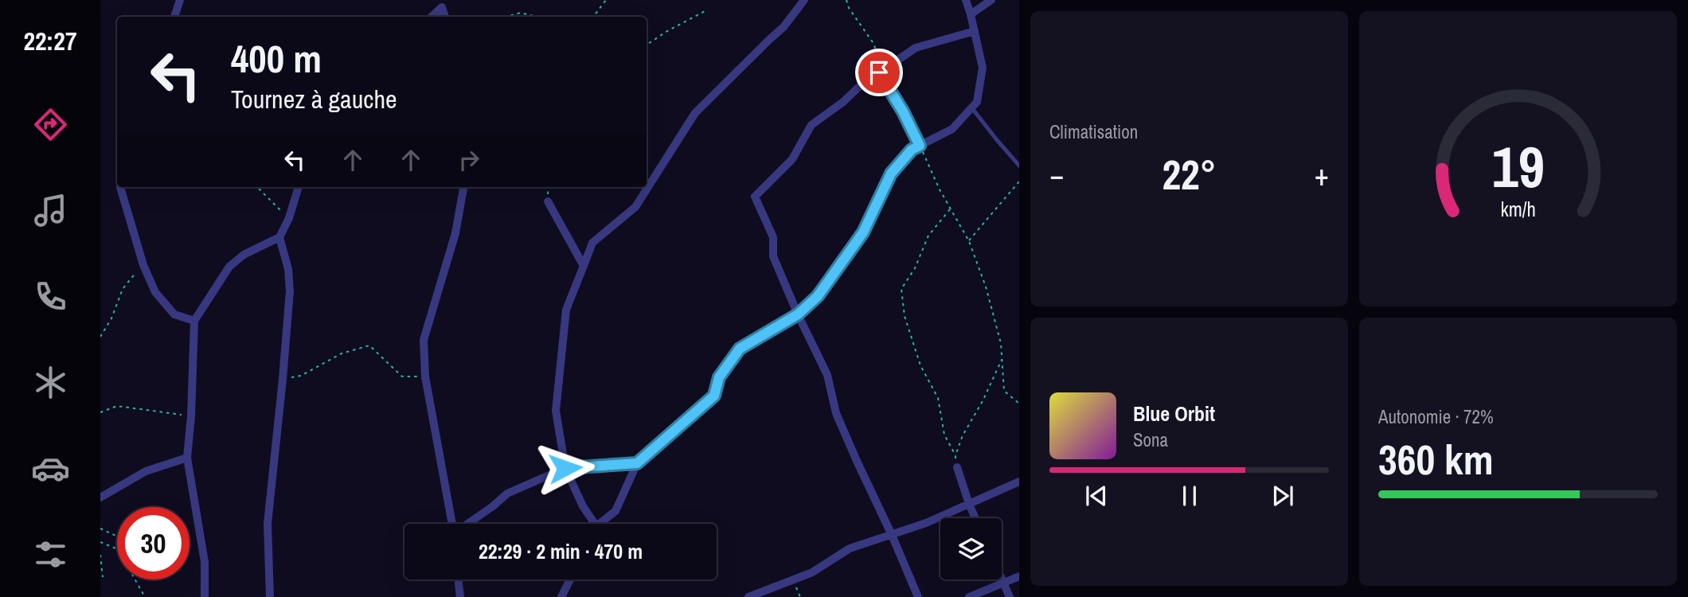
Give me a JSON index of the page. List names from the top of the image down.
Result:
{
  "page": {
    "tabs": "22:27",
    "tile": [
      "Climatisation",
      ["Autonomie · 72%", "360 km"]
    ],
    "turn": ["400 m", "Tournez à gauche"],
    "heat": ["−", "22°", "+"],
    "song": ["Blue Orbit", "Sona"],
    "limit": "30",
    "trip": "22:29 · 2 min · 470 m",
    "gauge": ["19", "km/h"]
  }
}
